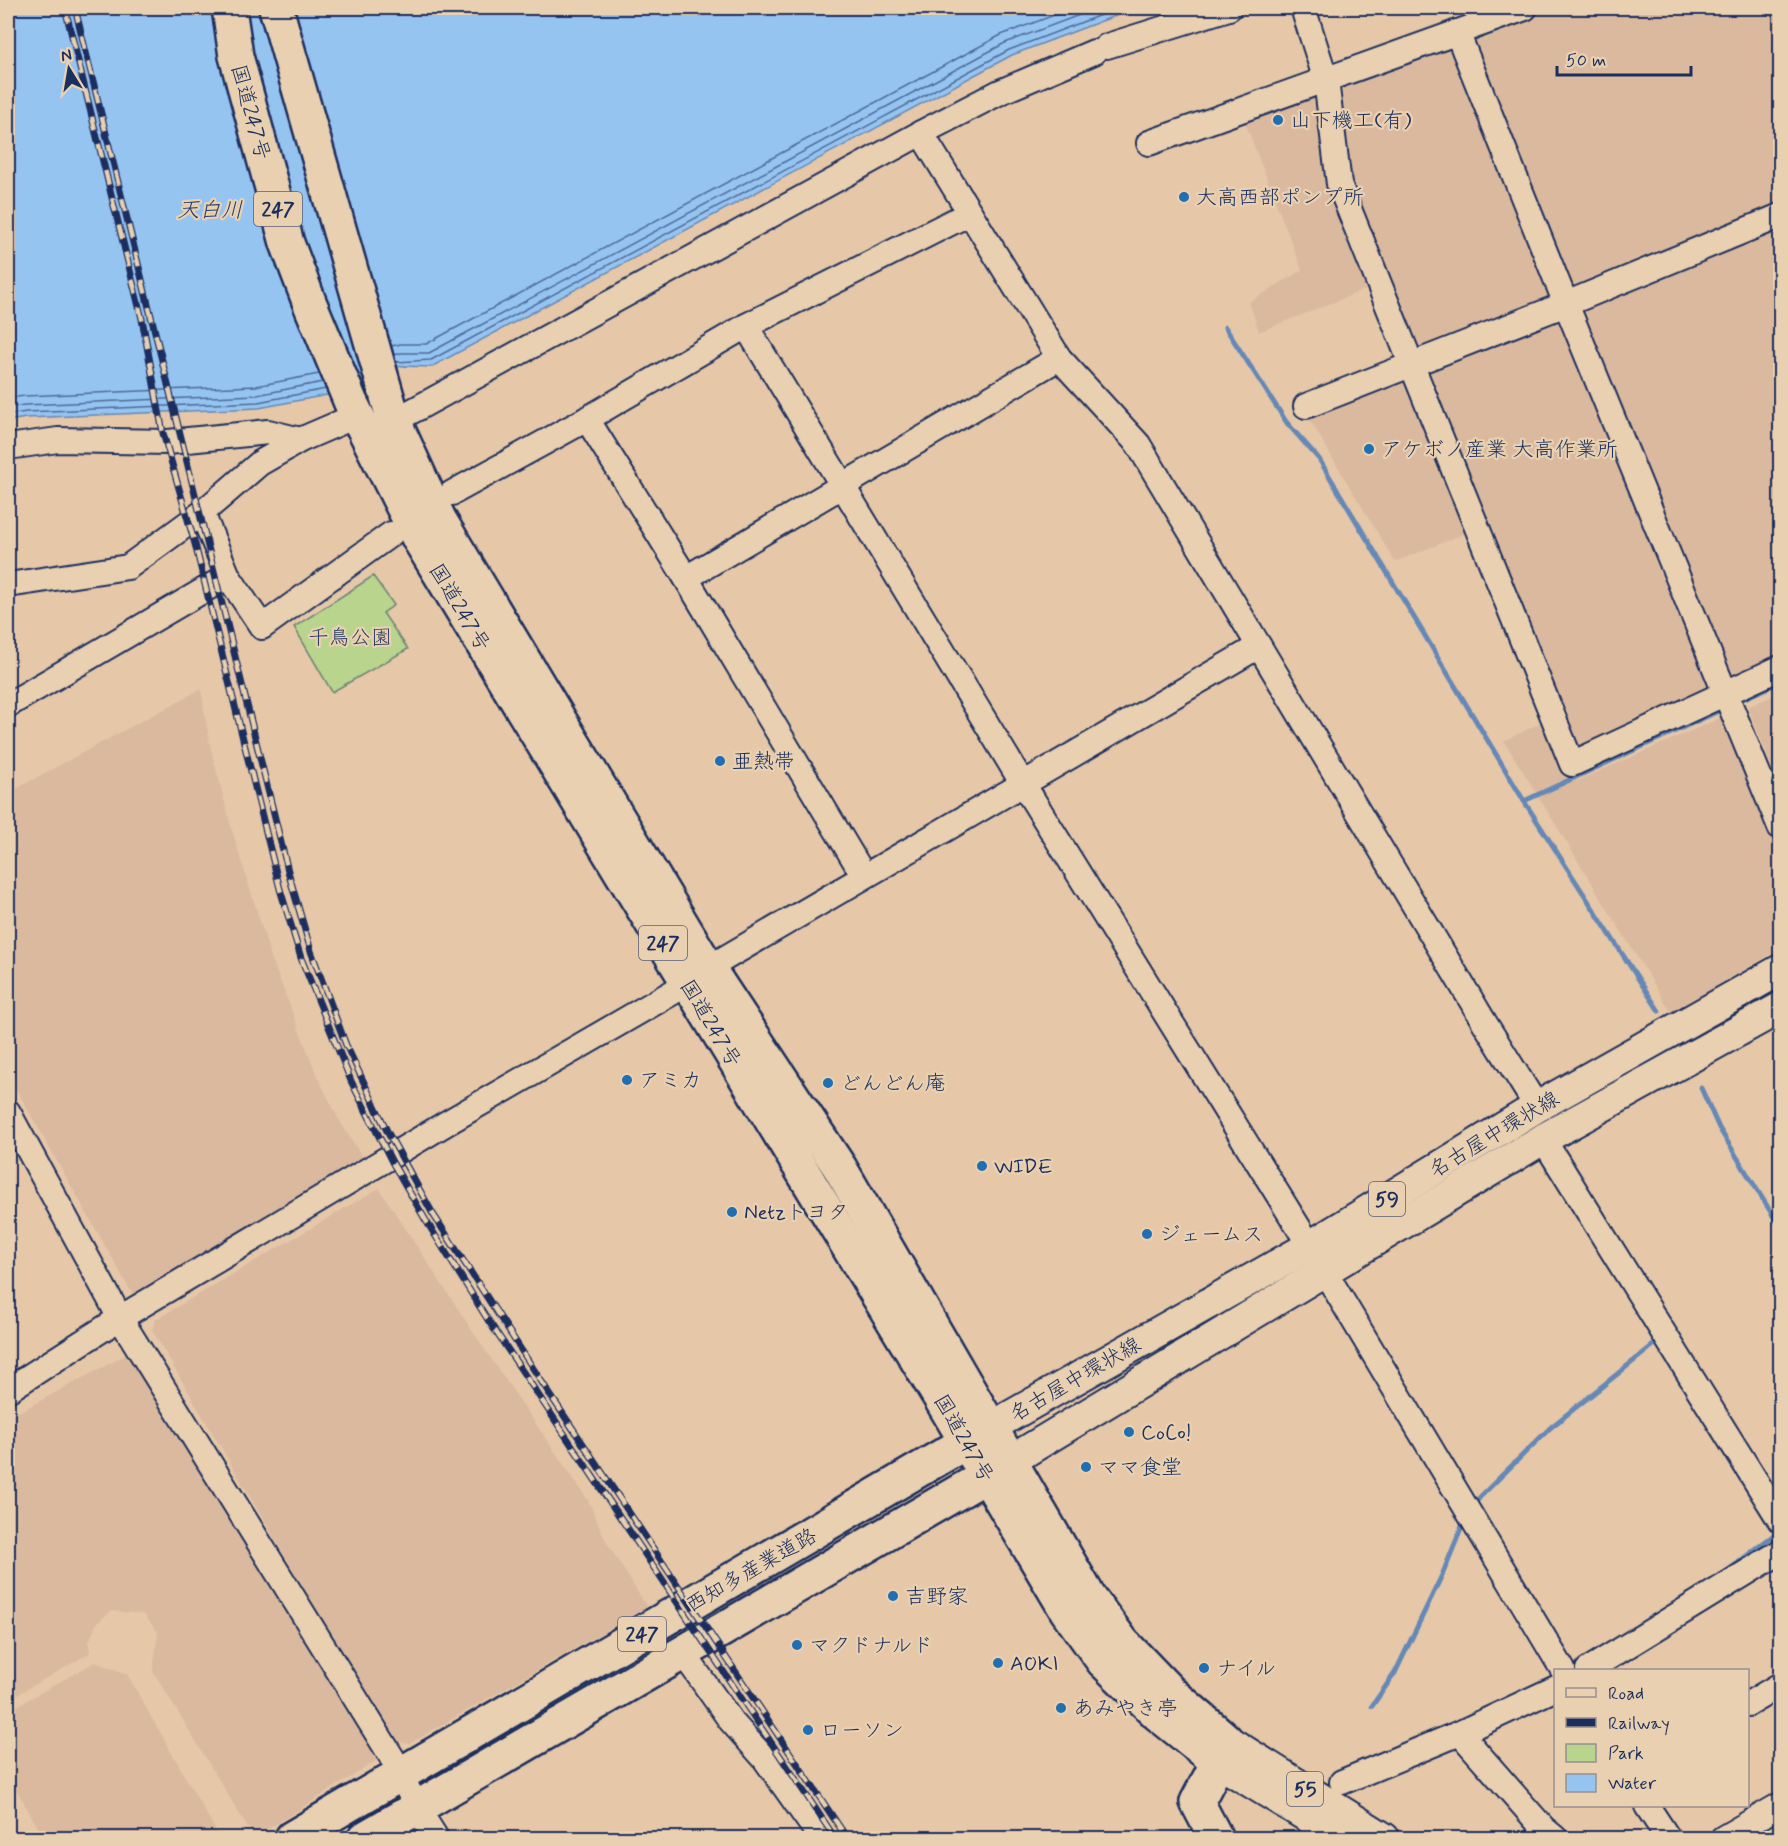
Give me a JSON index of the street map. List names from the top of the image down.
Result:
{
  "streets": {
    "highway": ["国道247号", "247", "西知多産業道路"],
    "main road": ["名古屋中環状線", "59", "55"]
  },
  "crossings": [
    ["国道247号", "名古屋中環状線"],
    ["国道247号", "西知多産業道路"],
    ["国道247号", "55"],
    ["名古屋中環状線", "西知多産業道路"]
  ],
  "water": ["天白川"],
  "parks": ["千鳥公園"],
  "places": [
    "山下機工(有)",
    "大高西部ポンプ所",
    "アケボノ産業 大高作業所",
    "亜熱帯",
    "アミカ",
    "どんどん庵",
    "WIDE",
    "Netzトヨタ",
    "ジェームス",
    "CoCo!",
    "ママ食堂",
    "吉野家",
    "マクドナルド",
    "AOKI",
    "ナイル",
    "あみやき亭",
    "ローソン"
  ],
  "legend": [
    "Road",
    "Railway",
    "Park",
    "Water"
  ],
  "scale_bar": "50 m",
  "north": "top"
}
